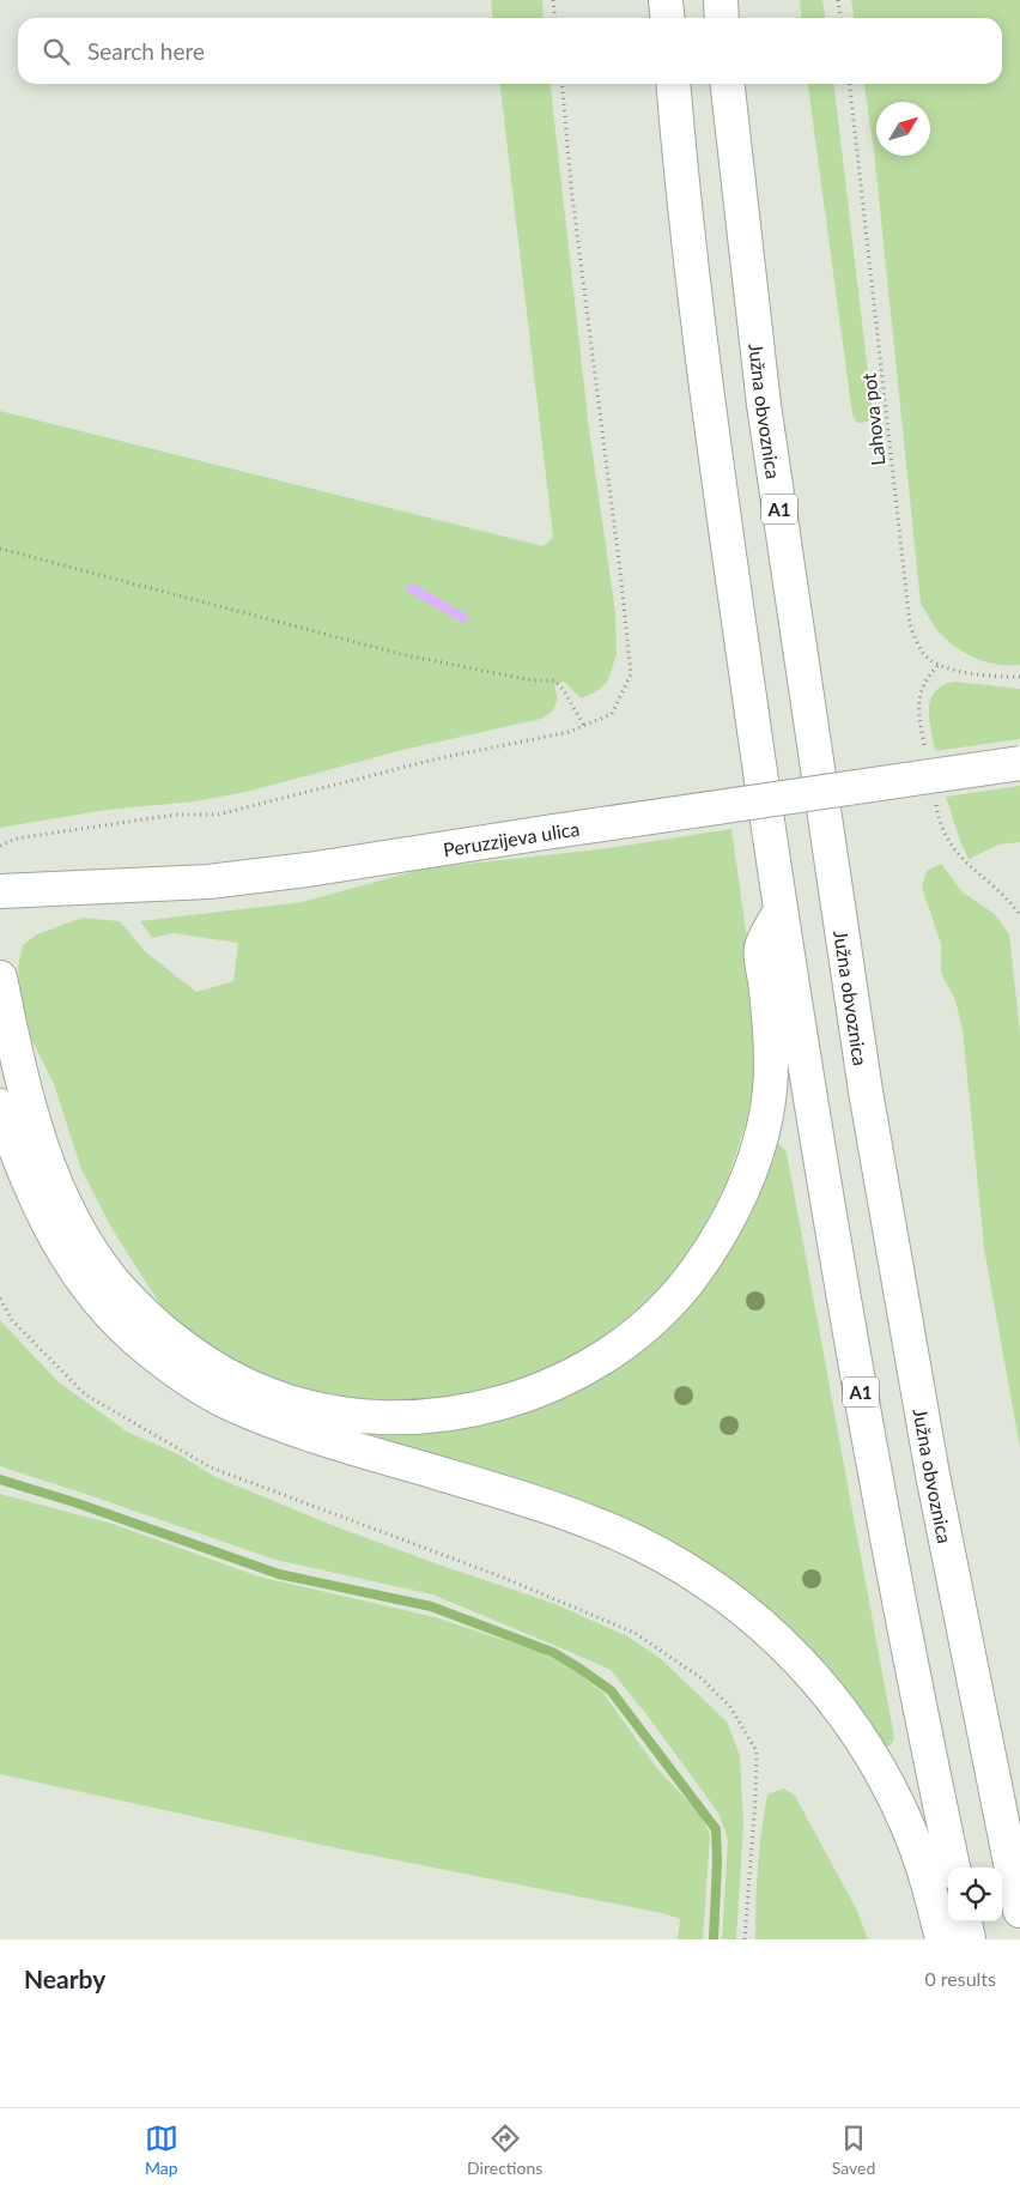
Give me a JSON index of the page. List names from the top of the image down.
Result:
{
  "streets": {
    "main road": ["Južna obvoznica", "A1", "Peruzzijeva ulica"],
    "path": ["Lahova pot"]
  },
  "north": "top right",
  "page": {
    "search": "Search here",
    "heading": ["Nearby", "0 results"],
    "nav": ["Map", "Directions", "Saved"]
  }
}
